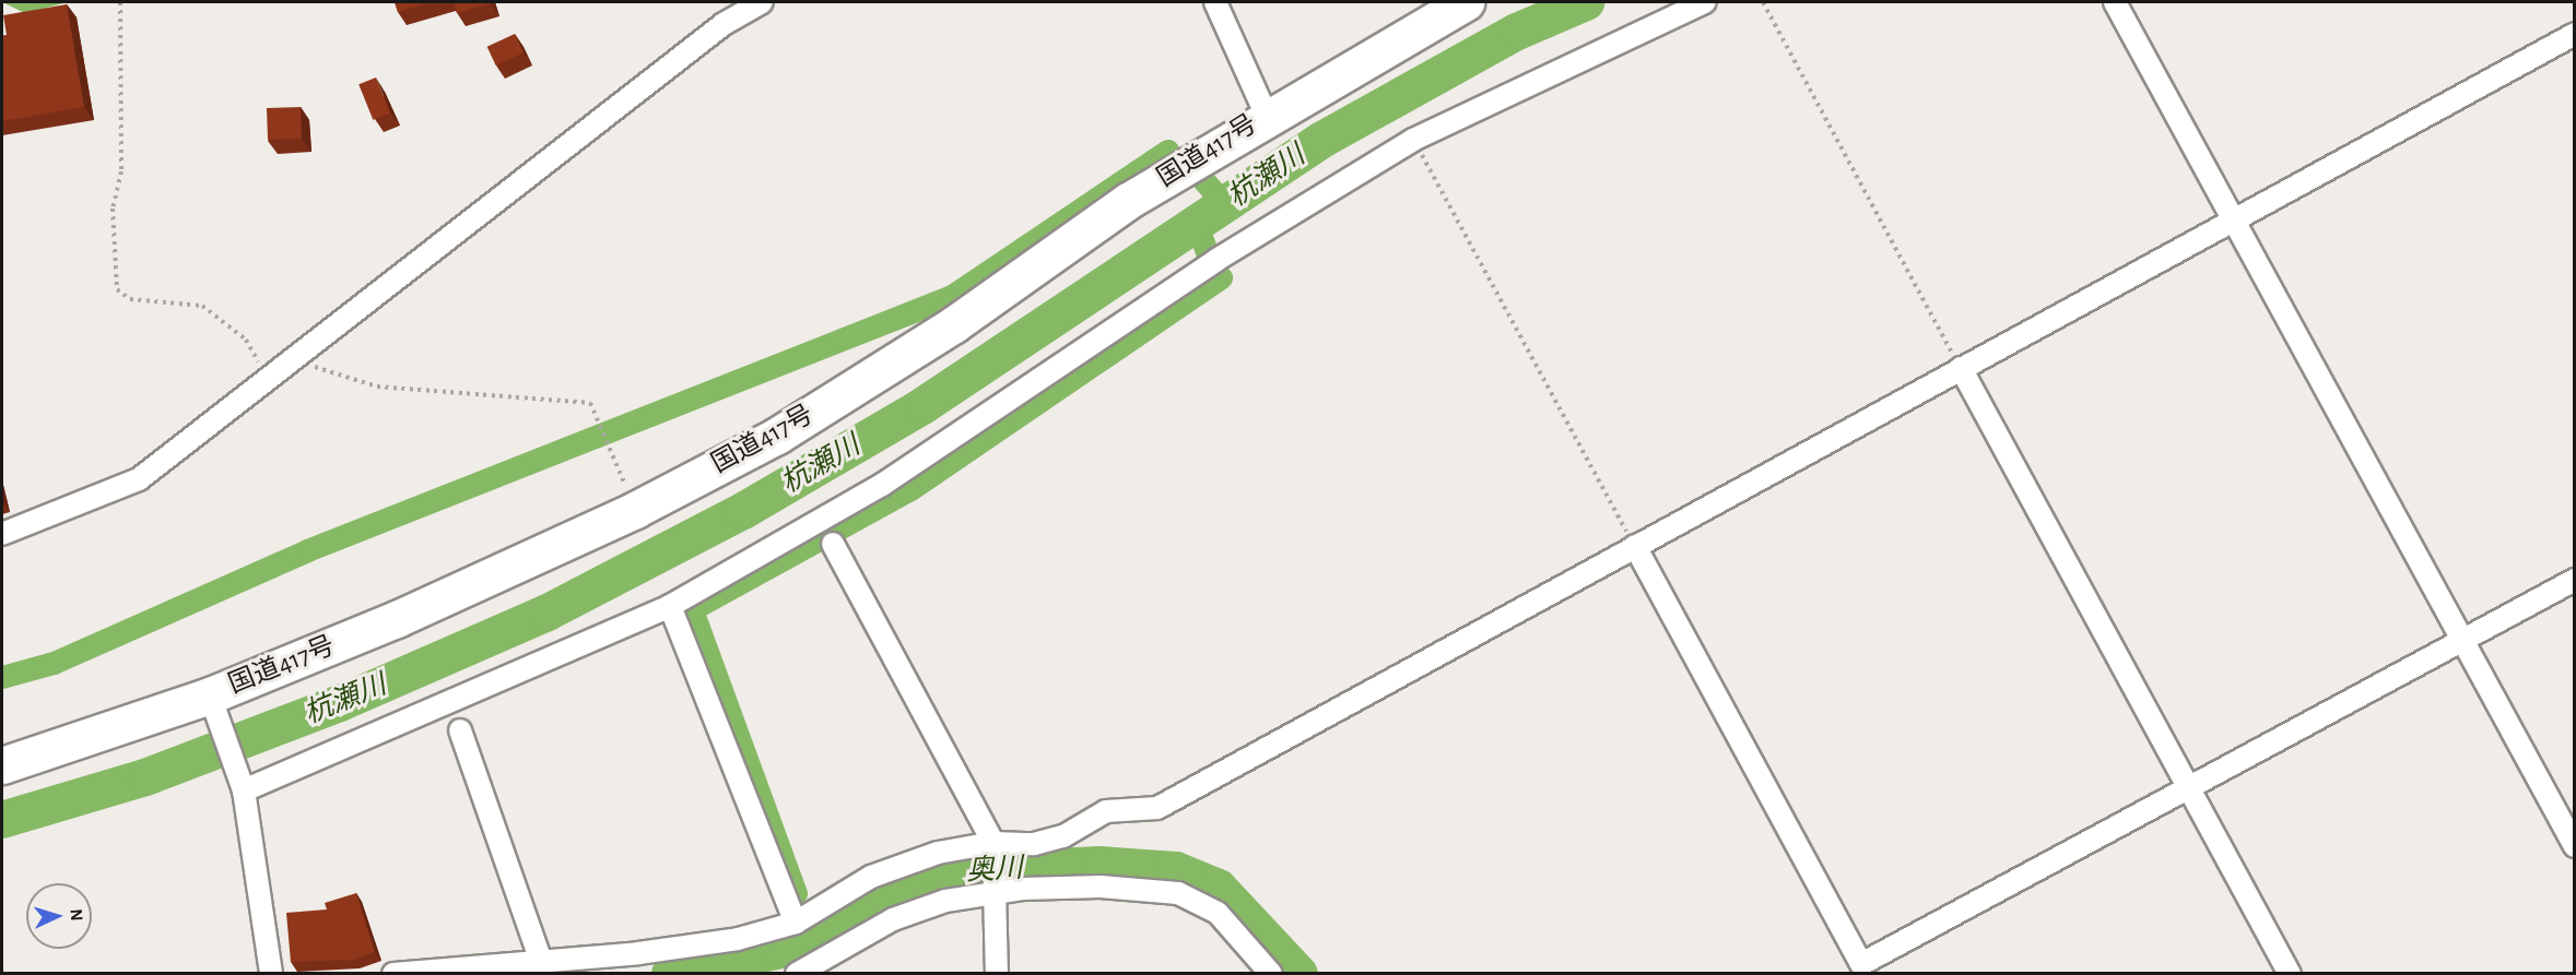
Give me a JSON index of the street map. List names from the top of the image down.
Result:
{
  "streets": {
    "highway": ["国道417号"]
  },
  "water": ["杭瀬川", "奥川"],
  "north": "right"
}
